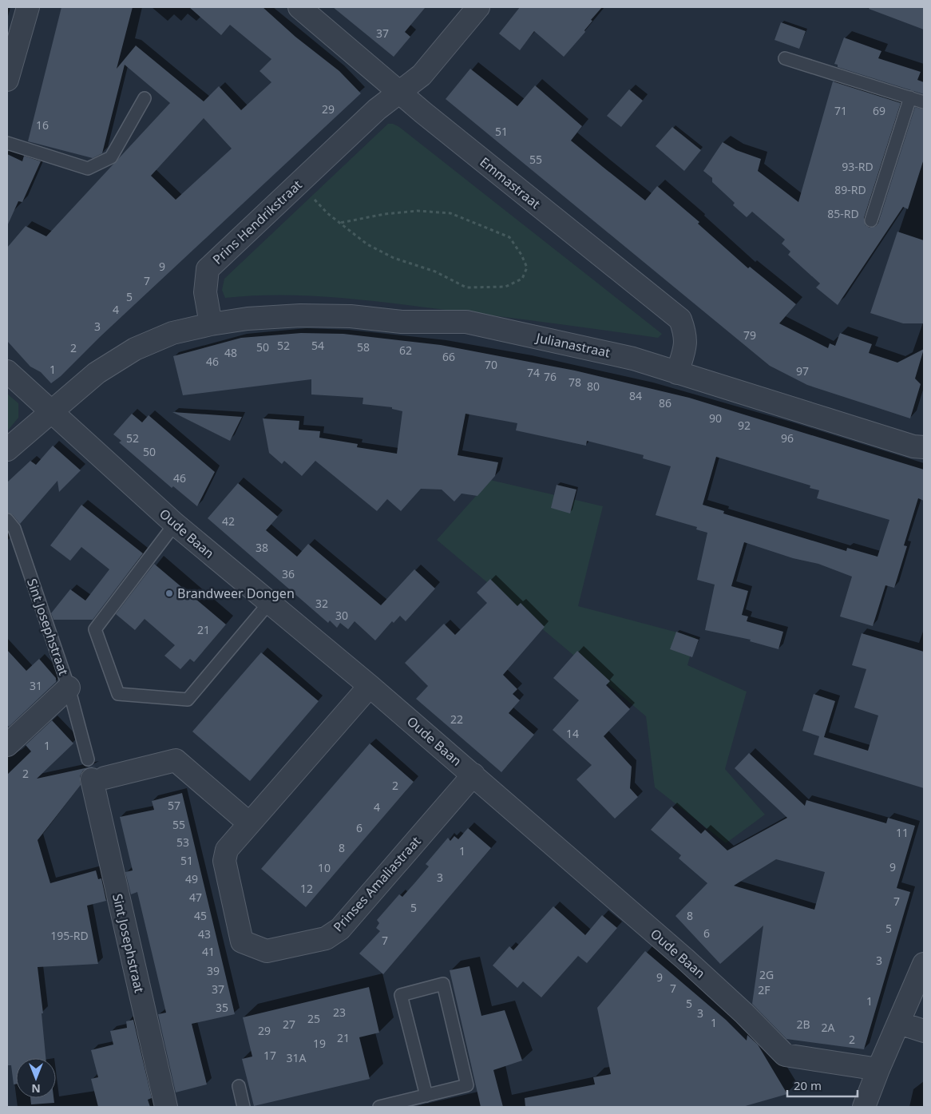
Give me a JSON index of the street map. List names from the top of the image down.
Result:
{
  "streets": {
    "street": [
      "Emmastraat",
      "Prins Hendrikstraat",
      "Julianastraat",
      "Oude Baan",
      "Sint Josephstraat",
      "Prinses Amaliastraat"
    ]
  },
  "crossings": [
    ["Emmastraat", "Prins Hendrikstraat"],
    ["Emmastraat", "Julianastraat"],
    ["Prins Hendrikstraat", "Julianastraat"],
    ["Oude Baan", "Prinses Amaliastraat"]
  ],
  "places": ["Brandweer Dongen"],
  "house_numbers": [
    "37",
    "29",
    "71",
    "69",
    "16",
    "51",
    "55",
    "93-RD",
    "89-RD",
    "85-RD",
    "9",
    "7",
    "5",
    "4",
    "3",
    "79",
    "52",
    "54",
    "50",
    "58",
    "2",
    "62",
    "48",
    "66",
    "46",
    "70",
    "1",
    "97",
    "74",
    "76",
    "78",
    "80",
    "84",
    "86",
    "90",
    "92",
    "52",
    "96",
    "50",
    "46",
    "42",
    "38",
    "36",
    "32",
    "30",
    "21",
    "31",
    "22",
    "14",
    "1",
    "2",
    "2",
    "57",
    "4",
    "55",
    "6",
    "11",
    "53",
    "8",
    "1",
    "51",
    "9",
    "10",
    "3",
    "49",
    "12",
    "47",
    "7",
    "5",
    "45",
    "8",
    "5",
    "6",
    "43",
    "195-RD",
    "7",
    "41",
    "3",
    "39",
    "2G",
    "9",
    "7",
    "37",
    "2F",
    "1",
    "5",
    "35",
    "23",
    "3",
    "25",
    "1",
    "27",
    "2B",
    "2A",
    "29",
    "21",
    "2",
    "19",
    "17",
    "31A"
  ],
  "scale_bar": "20 m",
  "north": "bottom"
}
